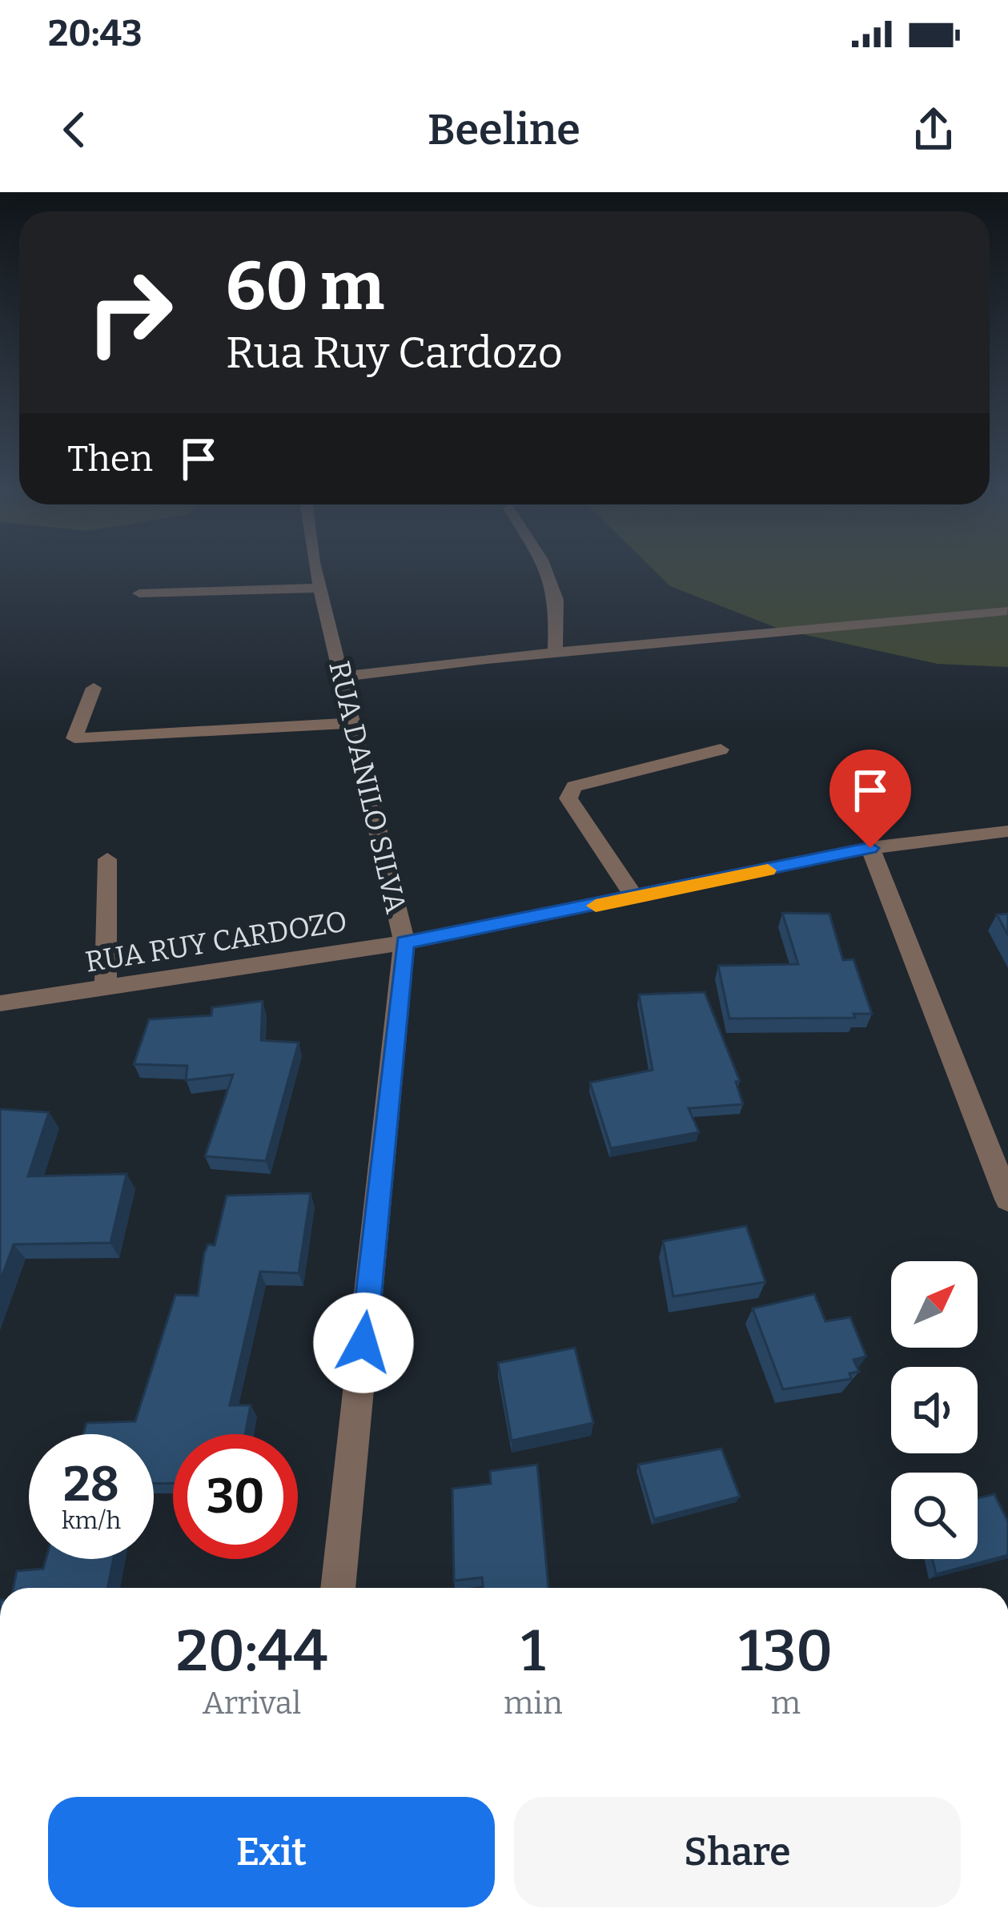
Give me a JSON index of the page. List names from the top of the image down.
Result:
{
  "streets": {
    "street": ["RUA DANILO SILVA", "RUA RUY CARDOZO"]
  },
  "crossings": [
    ["RUA DANILO SILVA", "RUA RUY CARDOZO"]
  ],
  "north": "top right",
  "page": {
    "status": "20:43",
    "header": "Beeline",
    "turn": ["60 m", "Rua Ruy Cardozo"],
    "then": "Then",
    "speed": "28 km/h",
    "limit": "30",
    "eta": [
      "20:44",
      "Arrival",
      "1",
      "min",
      "130",
      "m"
    ],
    "buttons": ["Exit", "Share"]
  }
}
